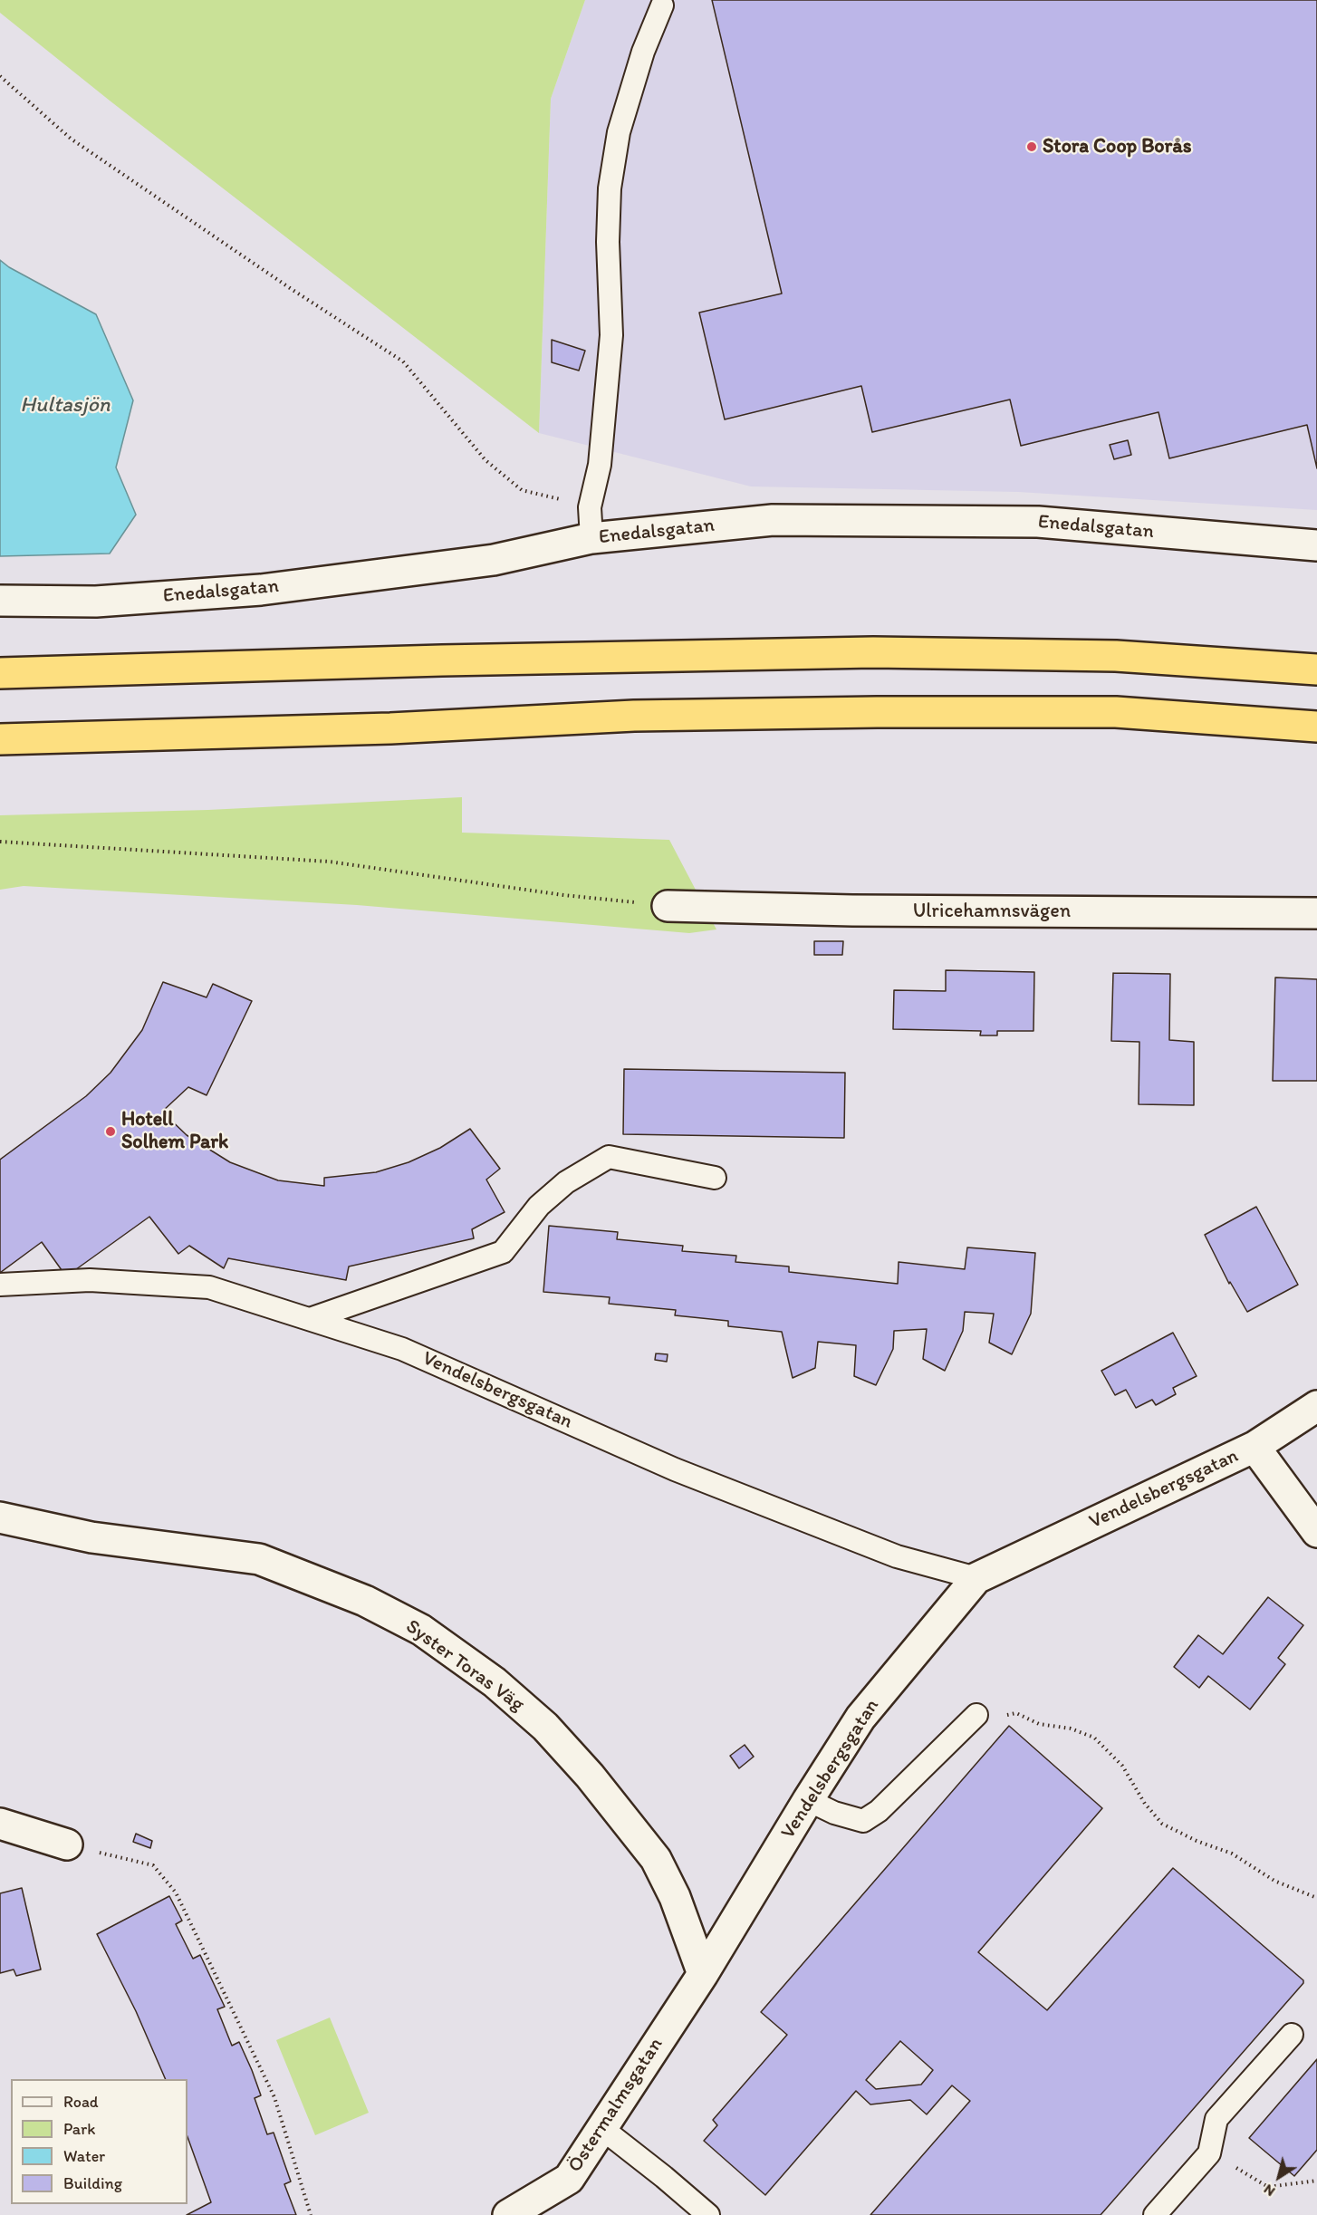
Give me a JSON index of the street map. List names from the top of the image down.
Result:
{
  "streets": {
    "street": [
      "Enedalsgatan",
      "Ulricehamnsvägen",
      "Vendelsbergsgatan",
      "Syster Toras Väg",
      "Östermalmsgatan"
    ]
  },
  "crossings": [
    ["Vendelsbergsgatan", "Syster Toras Väg"],
    ["Vendelsbergsgatan", "Östermalmsgatan"],
    ["Syster Toras Väg", "Östermalmsgatan"]
  ],
  "water": ["Hultasjön"],
  "places": ["Stora Coop Borås", "Hotell Solhem Park"],
  "legend": [
    "Road",
    "Park",
    "Water",
    "Building"
  ],
  "north": "bottom left"
}
